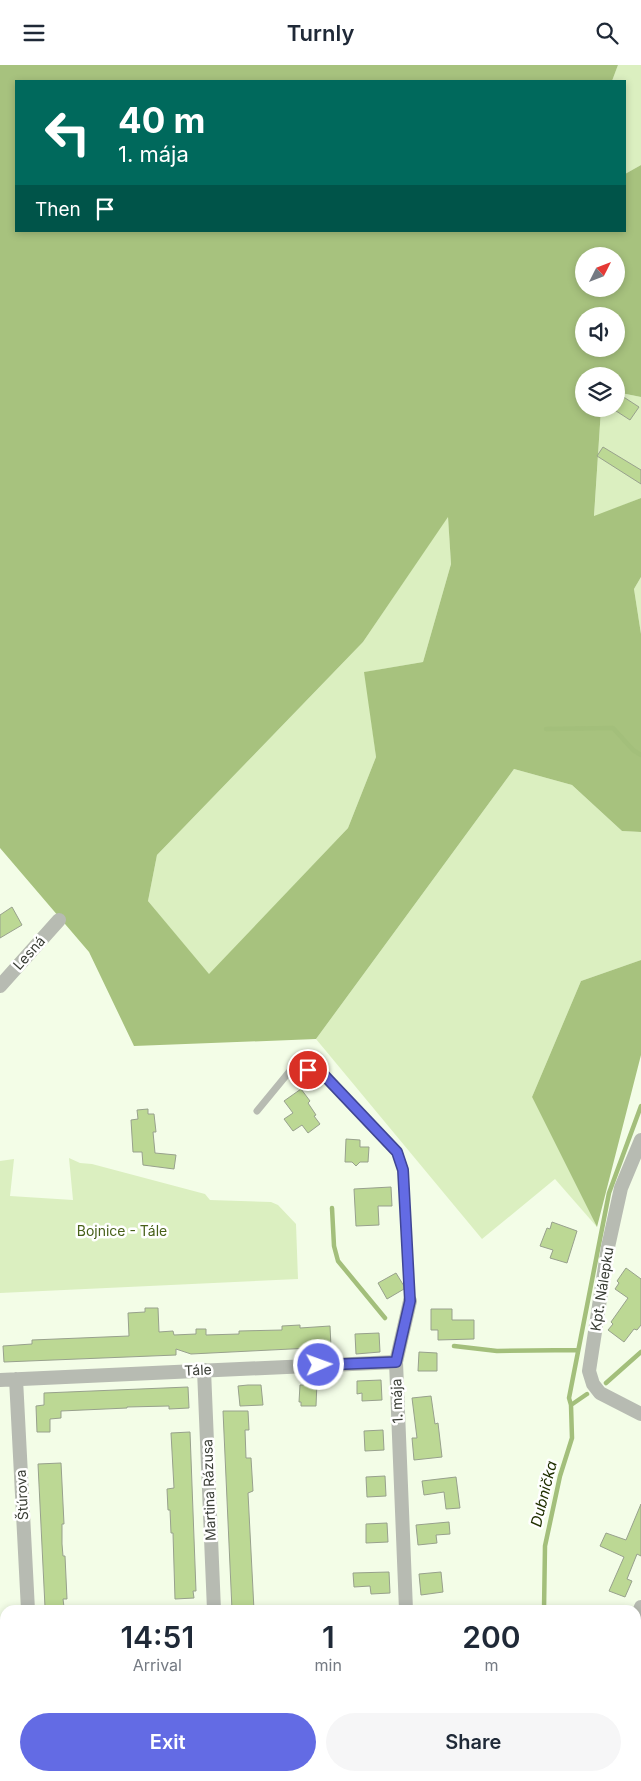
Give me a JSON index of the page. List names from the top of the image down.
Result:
{
  "streets": {
    "street": [
      "Lesná",
      "Kpt. Nálepku",
      "Tále",
      "1. mája",
      "Martina Rázusa",
      "Štúrova"
    ]
  },
  "crossings": [
    ["Tále", "1. mája"],
    ["Tále", "Martina Rázusa"],
    ["Tále", "Štúrova"]
  ],
  "water": ["Dubnička"],
  "parks": ["Bojnice - Tále"],
  "north": "top right",
  "page": {
    "header": "Turnly",
    "turn": ["40 m", "1. mája"],
    "then": "Then",
    "eta": [
      "14:51",
      "Arrival",
      "1",
      "min",
      "200",
      "m"
    ],
    "buttons": ["Exit", "Share"]
  }
}
